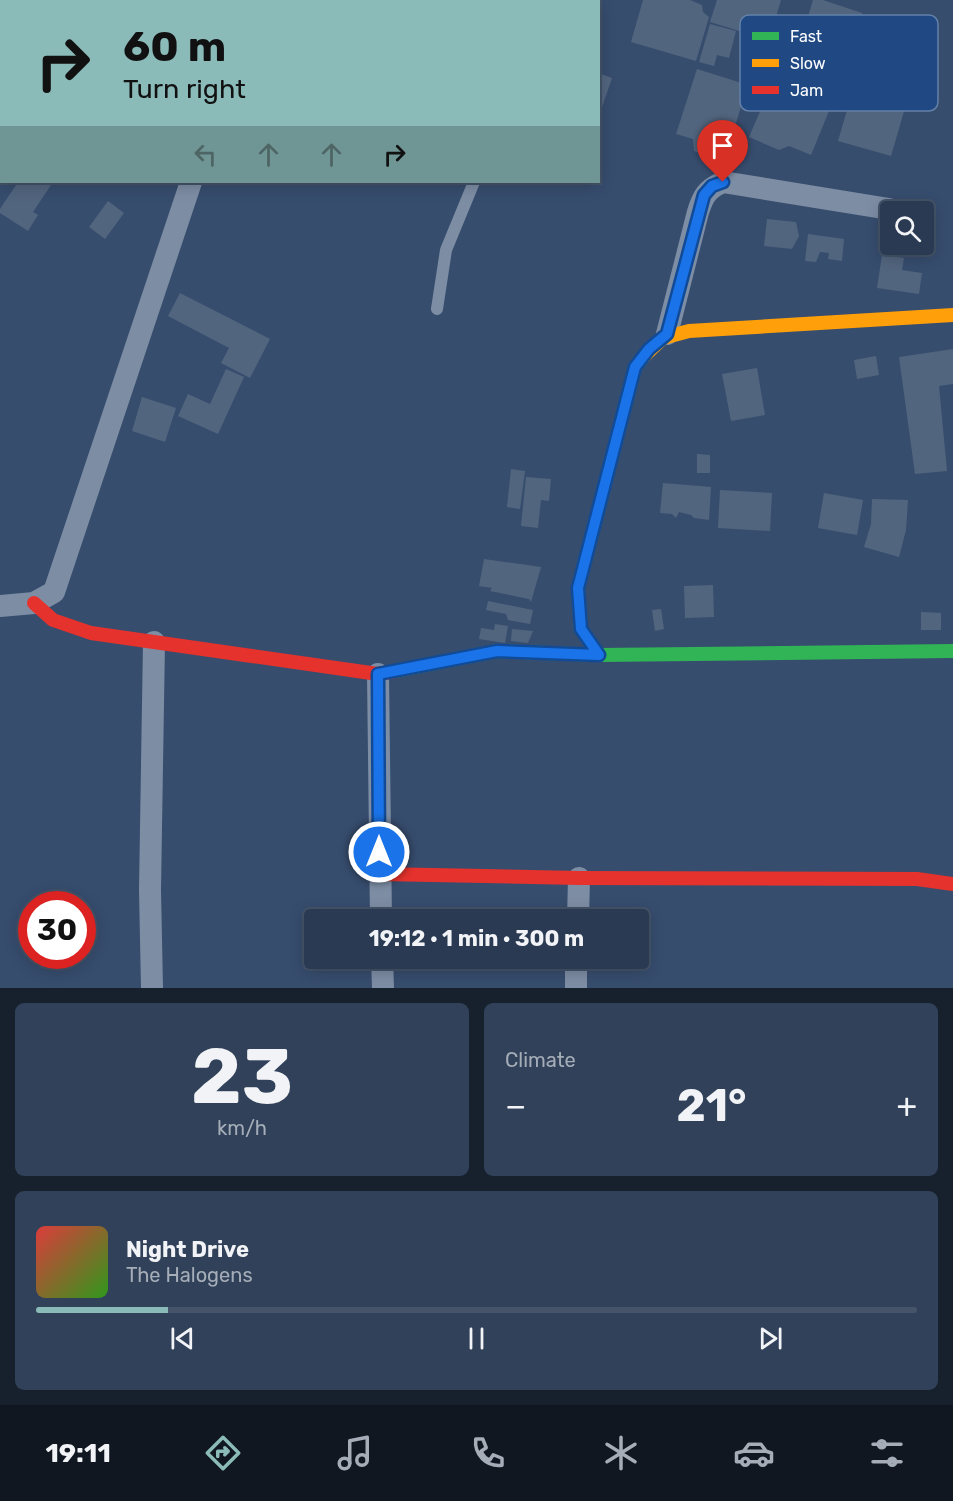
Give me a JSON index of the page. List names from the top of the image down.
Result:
{
  "legend": ["Fast", "Slow", "Jam"],
  "page": {
    "turn": ["60 m", "Turn right"],
    "limit": "30",
    "trip": "19:12 · 1 min · 300 m",
    "tile": [
      ["23", "km/h"],
      "Climate"
    ],
    "heat": ["−", "21°", "+"],
    "song": ["Night Drive", "The Halogens"],
    "tabs": "19:11"
  }
}
